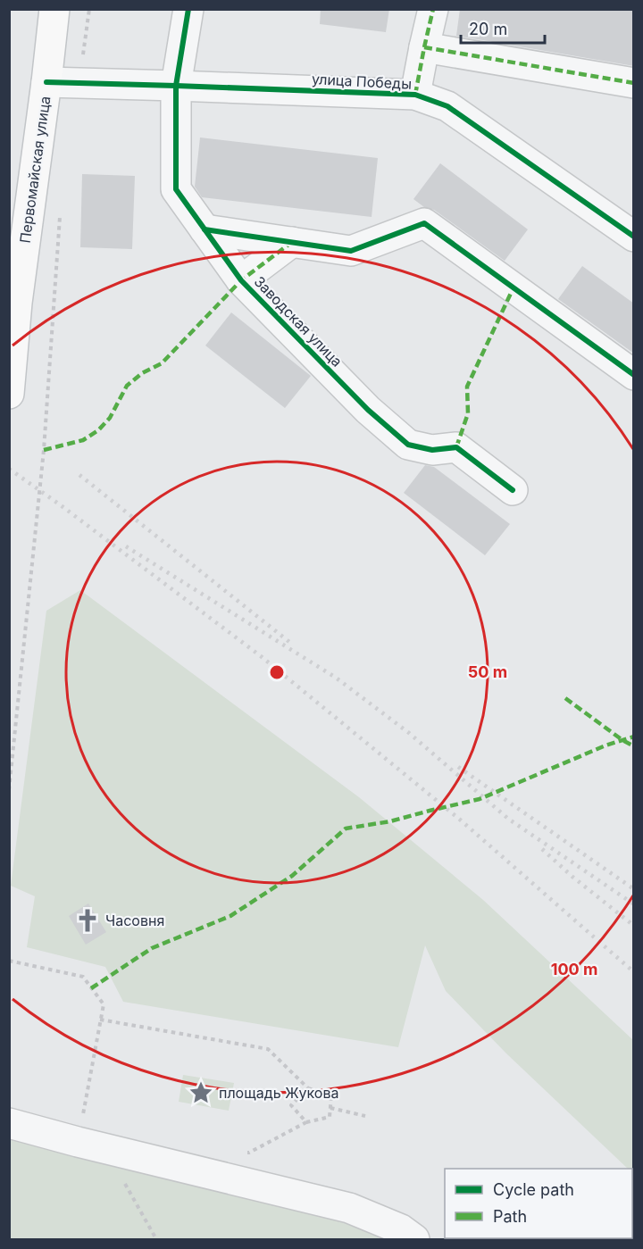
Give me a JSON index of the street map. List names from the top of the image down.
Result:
{
  "streets": {
    "main road": ["Первомайская улица"],
    "street": ["улица Победы", "Заводская улица"]
  },
  "crossings": [
    ["улица Победы", "Первомайская улица"],
    ["улица Победы", "Заводская улица"]
  ],
  "places": {
    "church": ["Часовня"],
    "place": ["площадь Жукова"]
  },
  "legend": ["Cycle path", "Path"],
  "scale_bar": "20 m",
  "rings": ["50 m", "100 m"]
}
